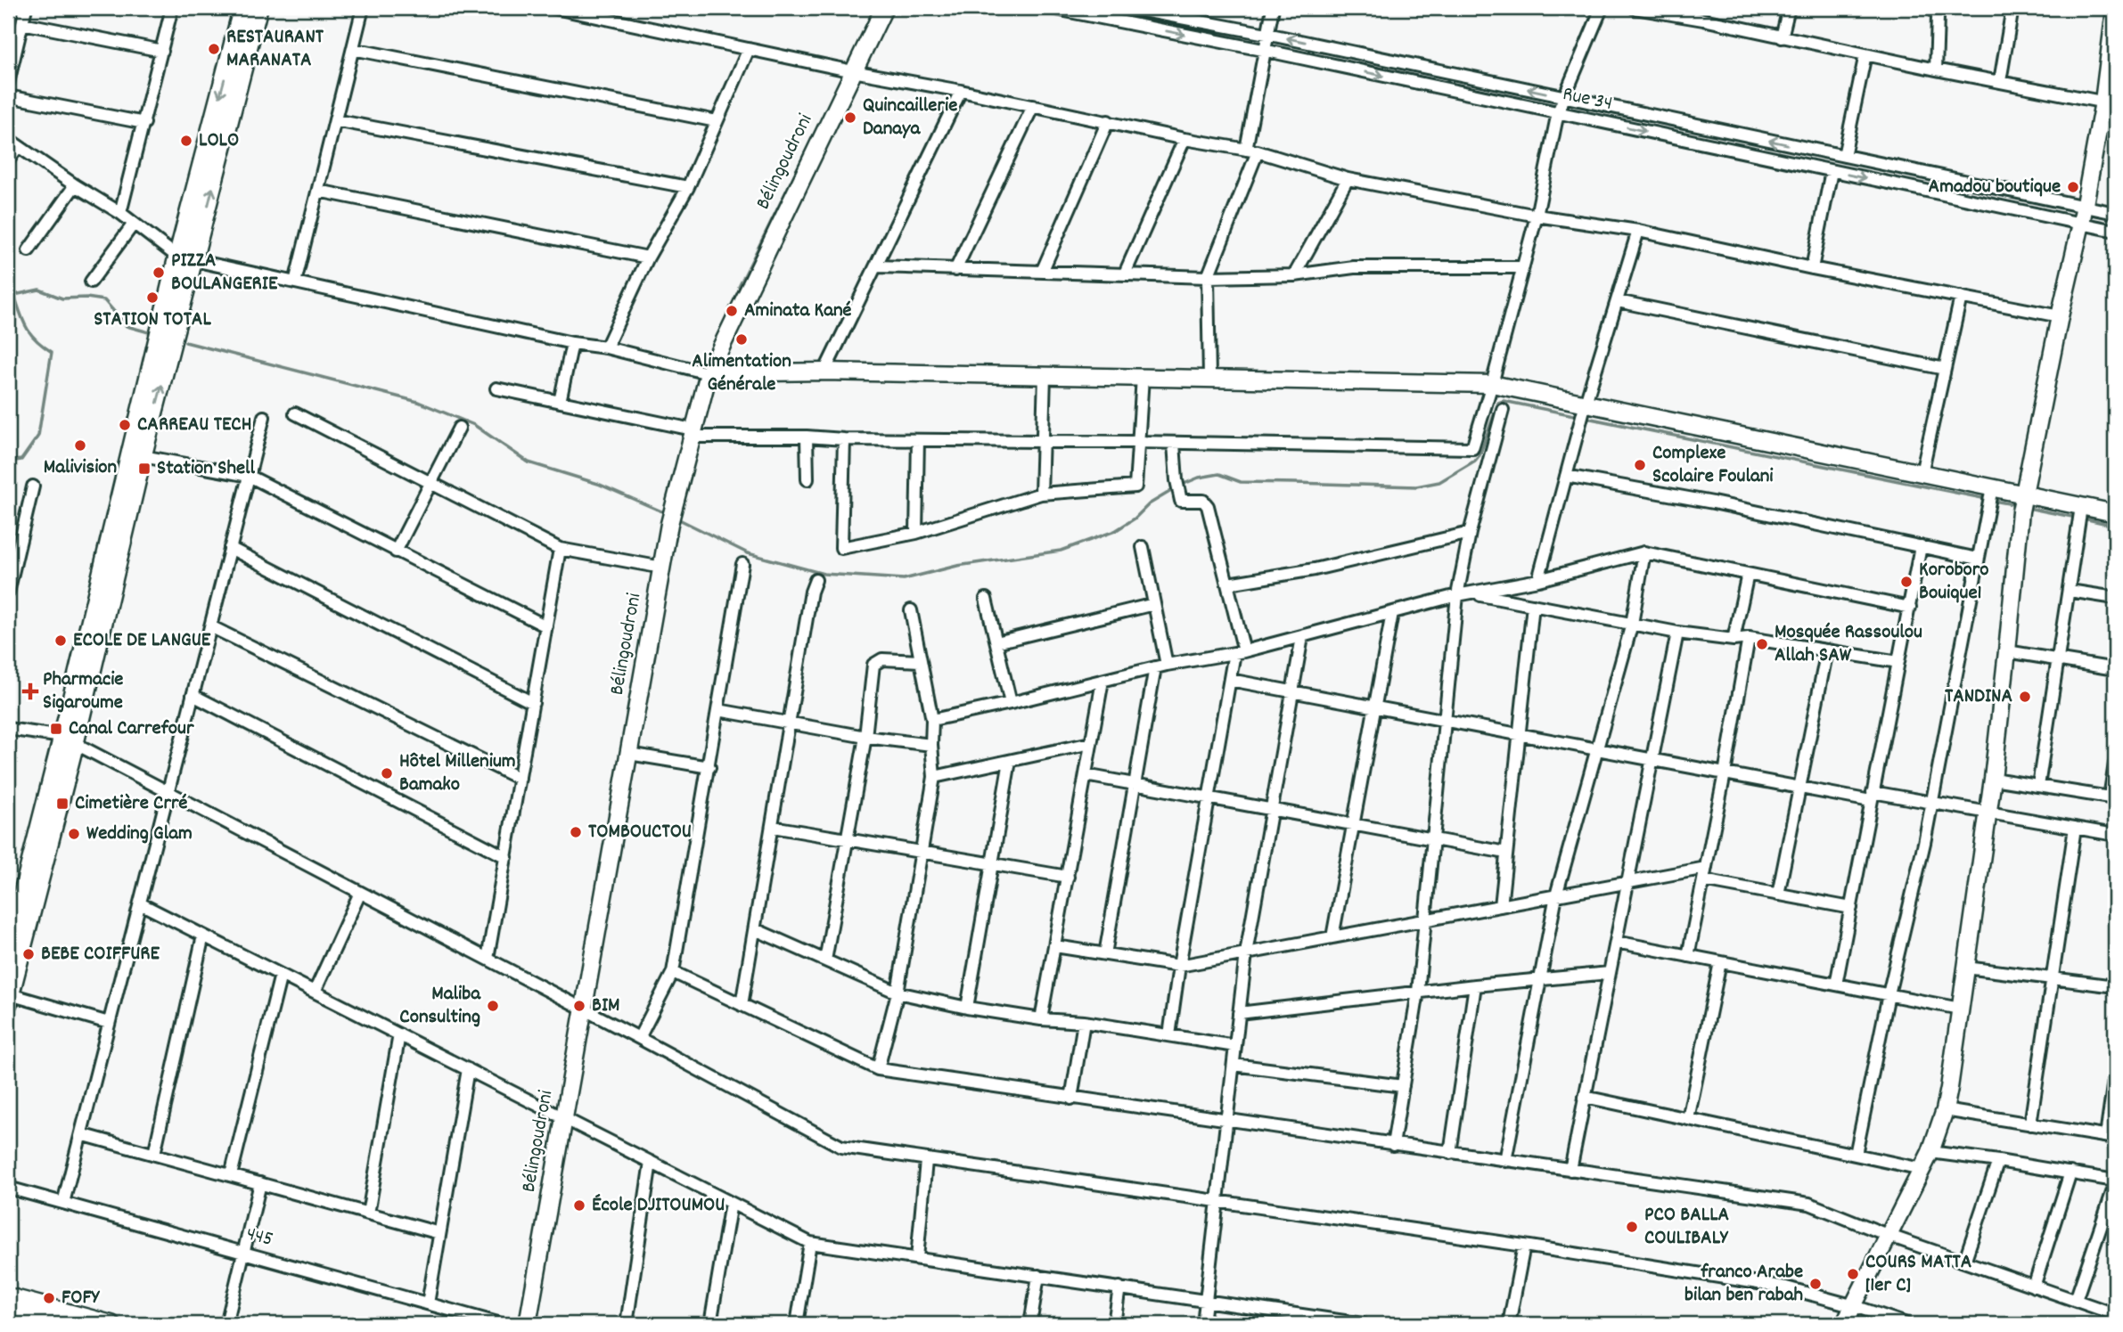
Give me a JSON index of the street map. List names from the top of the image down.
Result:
{
  "streets": {
    "street": ["Rue 34", "Bélingoudroni", "445"]
  },
  "places": {
    "other": [
      "RESTAURANT MARANATA",
      "Quincaillerie Danaya",
      "LOLO",
      "Amadou boutique",
      "PIZZA BOULANGERIE",
      "STATION TOTAL",
      "Aminata Kané",
      "Alimentation Générale",
      "CARREAU TECH",
      "Malivision",
      "Complexe Scolaire Foulani",
      "Koroboro Bouique1",
      "ECOLE DE LANGUE",
      "Mosquée Rassoulou Allah SAW",
      "TANDINA",
      "Hôtel Millenium Bamako",
      "TOMBOUCTOU",
      "Wedding Glam",
      "BEBE COIFFURE",
      "Maliba Consulting",
      "BIM",
      "École DJITOUMOU",
      "PCO BALLA COULIBALY",
      "COURS MATTA [1er C]",
      "franco Arabe bilan ben rabah",
      "FOFY"
    ],
    "transit": ["Station Shell", "Canal Carrefour", "Cimetière Crré"],
    "health": ["Pharmacie Sigaroume"]
  }
}
